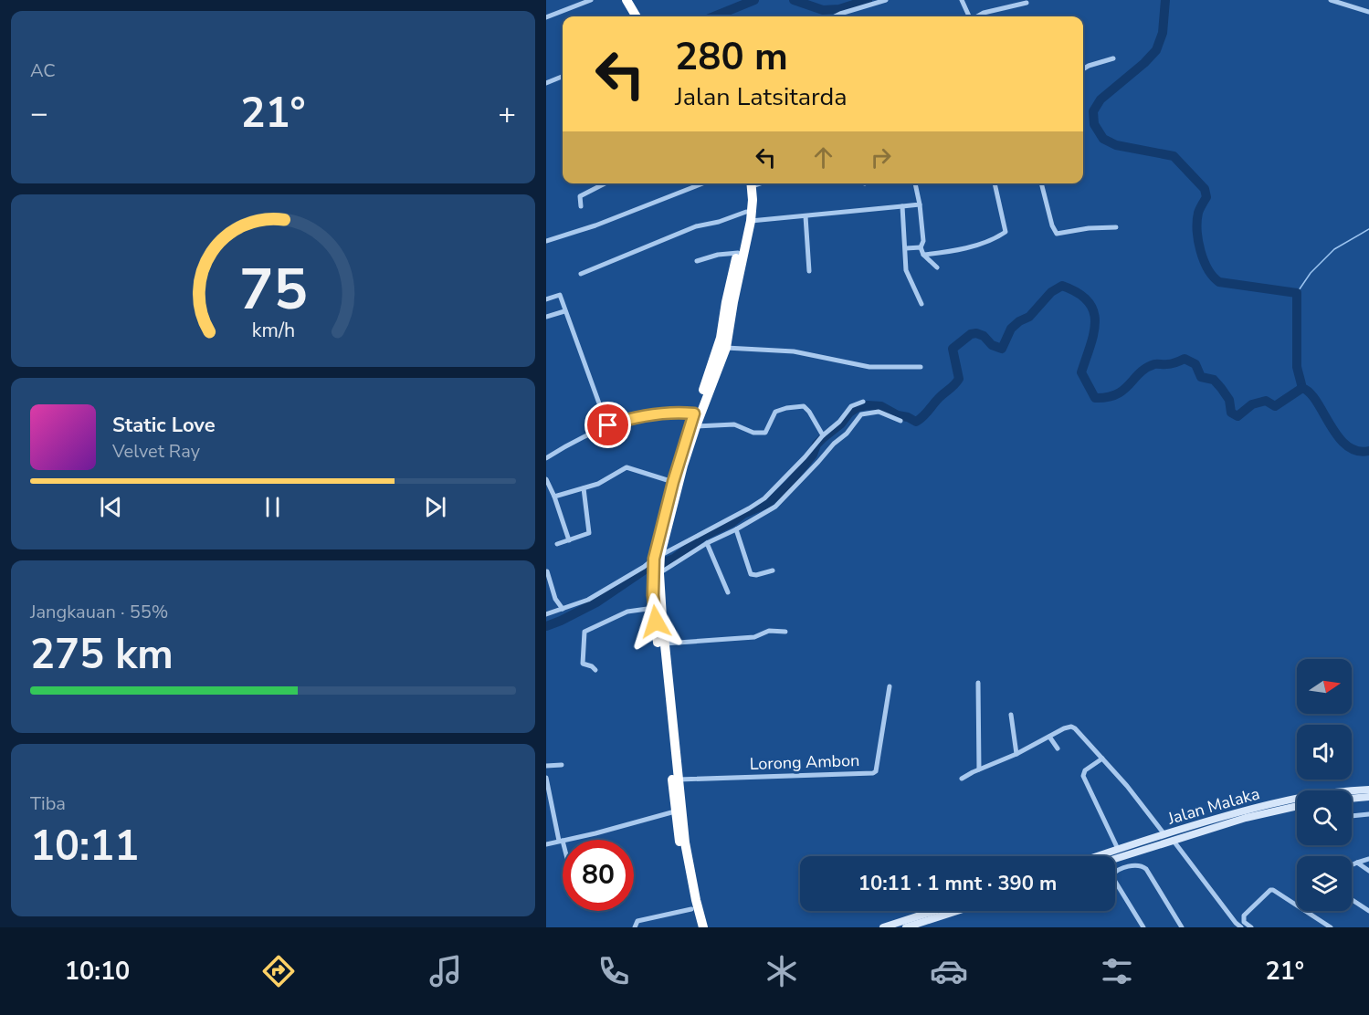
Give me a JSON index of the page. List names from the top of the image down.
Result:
{
  "streets": {
    "street": ["Lorong Ambon", "Jalan Malaka"]
  },
  "north": "right",
  "page": {
    "tile": [
      "AC",
      ["Jangkauan · 55%", "275 km"],
      ["Tiba", "10:11"]
    ],
    "turn": ["280 m", "Jalan Latsitarda"],
    "heat": ["−", "21°", "+"],
    "song": ["Static Love", "Velvet Ray"],
    "limit": "80",
    "trip": "10:11 · 1 mnt · 390 m",
    "tabs": ["10:10", "21°"],
    "gauge": ["75", "km/h"]
  }
}
